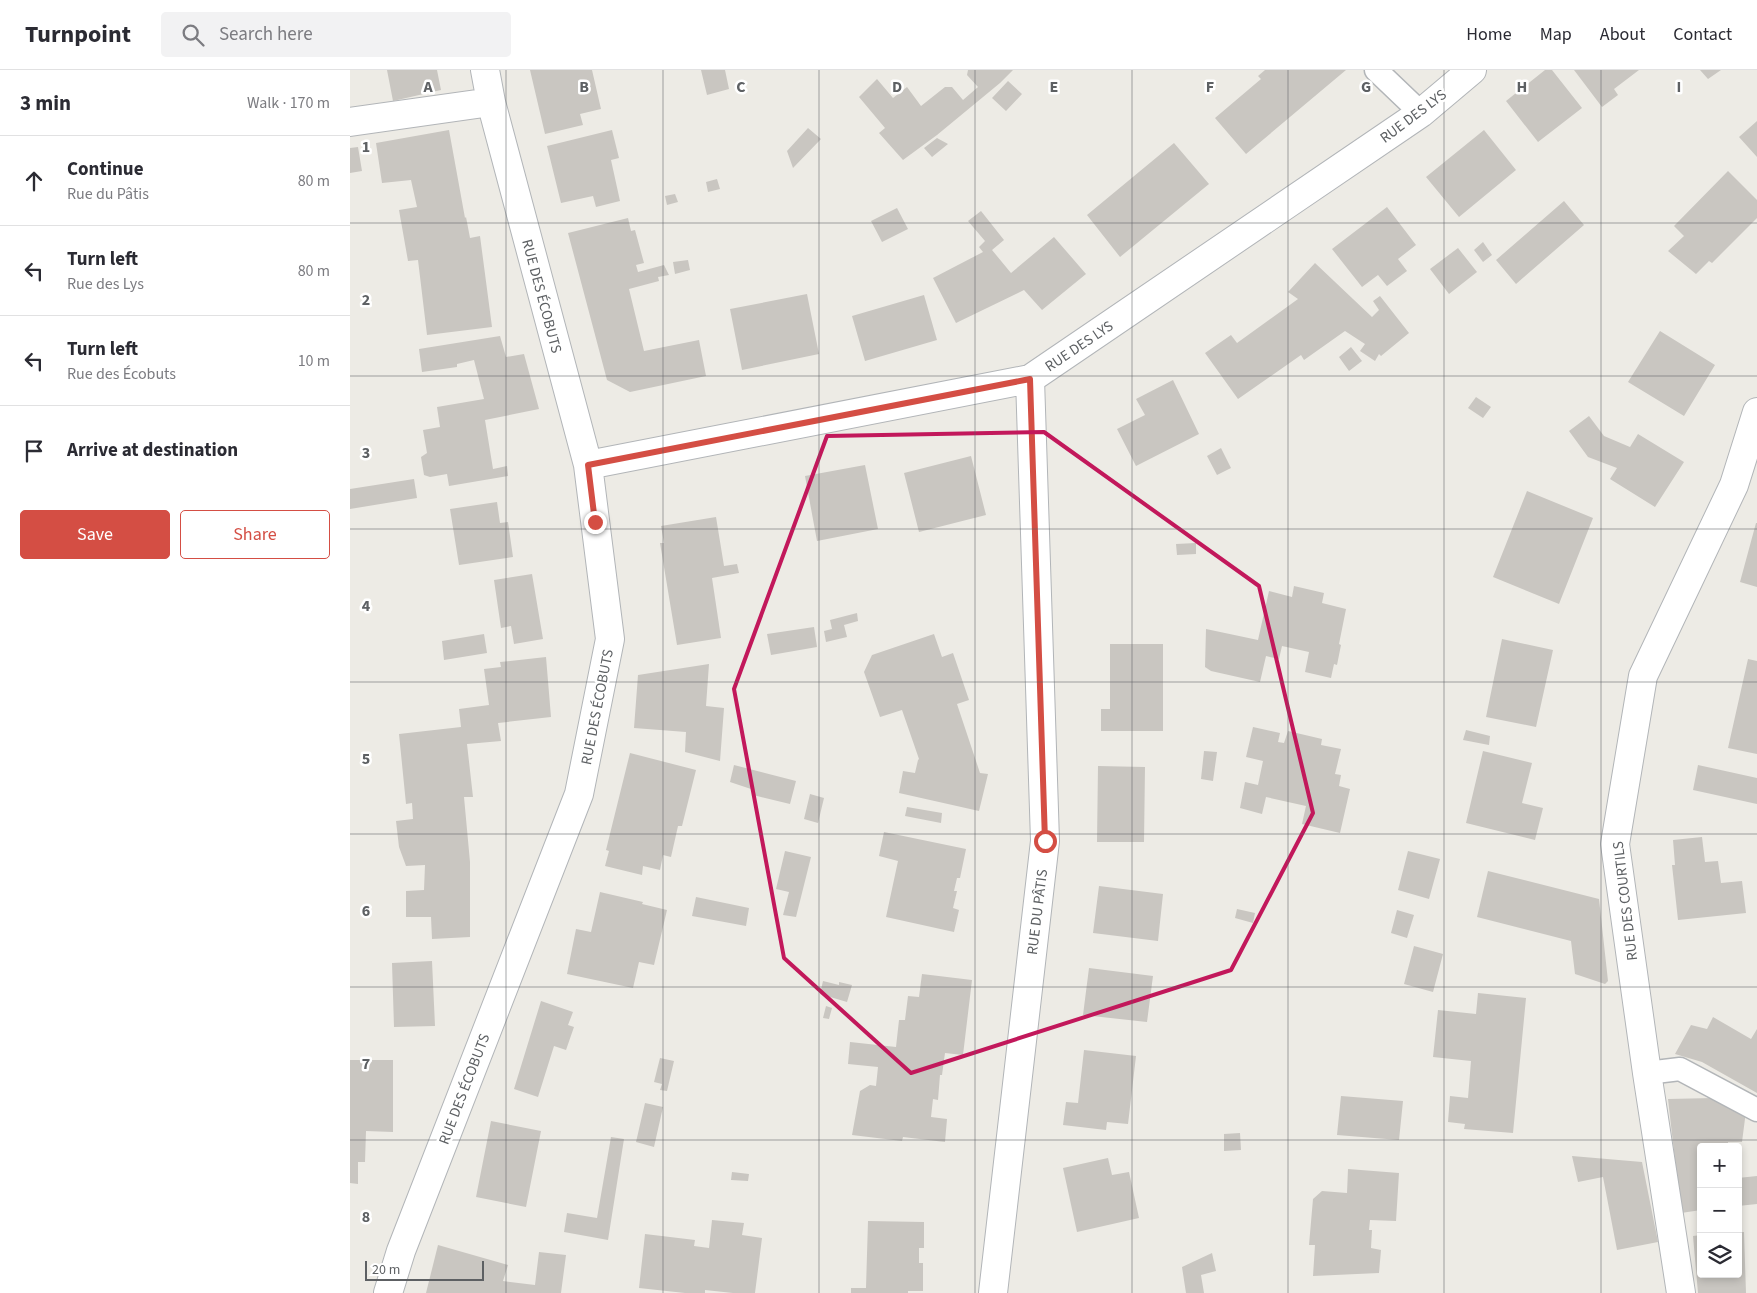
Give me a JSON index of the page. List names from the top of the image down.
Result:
{
  "streets": {
    "street": [
      "RUE DES LYS",
      "RUE DES ÉCOBUTS",
      "RUE DES COURTILS",
      "RUE DU PÂTIS"
    ]
  },
  "crossings": [
    ["RUE DES LYS", "RUE DES ÉCOBUTS"],
    ["RUE DES LYS", "RUE DU PÂTIS"]
  ],
  "scale_bar": "20 m",
  "page": {
    "header": "Turnpoint",
    "search": "Search here",
    "nav": [
      "Home",
      "Map",
      "About",
      "Contact"
    ],
    "heading": ["3 min", "Walk · 170 m"],
    "list": [
      ["Continue", "Rue du Pâtis", "80 m"],
      ["Turn left", "Rue des Lys", "80 m"],
      ["Turn left", "Rue des Écobuts", "10 m"],
      "Arrive at destination"
    ],
    "buttons": ["Save", "Share"],
    "map_buttons": ["+", "−"],
    "scale": "20 m"
  },
  "grid": {
    "columns": [
      "A",
      "B",
      "C",
      "D",
      "E",
      "F",
      "G",
      "H",
      "I"
    ],
    "rows": [
      "1",
      "2",
      "3",
      "4",
      "5",
      "6",
      "7",
      "8"
    ]
  }
}
